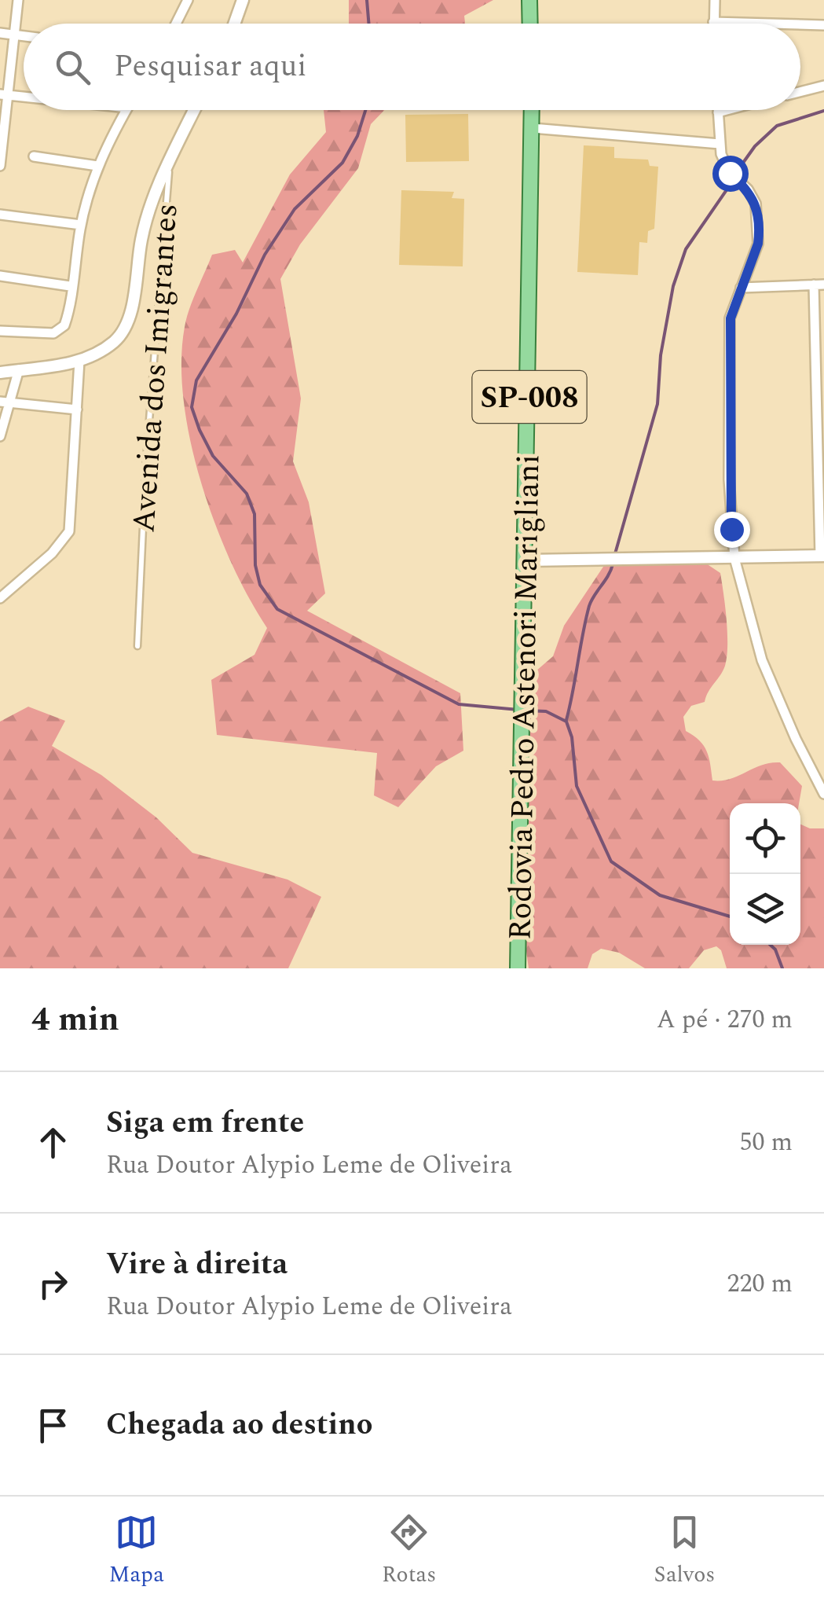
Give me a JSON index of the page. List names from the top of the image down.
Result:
{
  "streets": {
    "main road": ["SP-008", "Rodovia Pedro Astenori Marigliani"],
    "street": ["Avenida dos Imigrantes"]
  },
  "page": {
    "search": "Pesquisar aqui",
    "heading": ["4 min", "A pé · 270 m"],
    "list": [
      ["Siga em frente", "Rua Doutor Alypio Leme de Oliveira", "50 m"],
      ["Vire à direita", "Rua Doutor Alypio Leme de Oliveira", "220 m"],
      "Chegada ao destino"
    ],
    "nav": ["Mapa", "Rotas", "Salvos"]
  }
}
